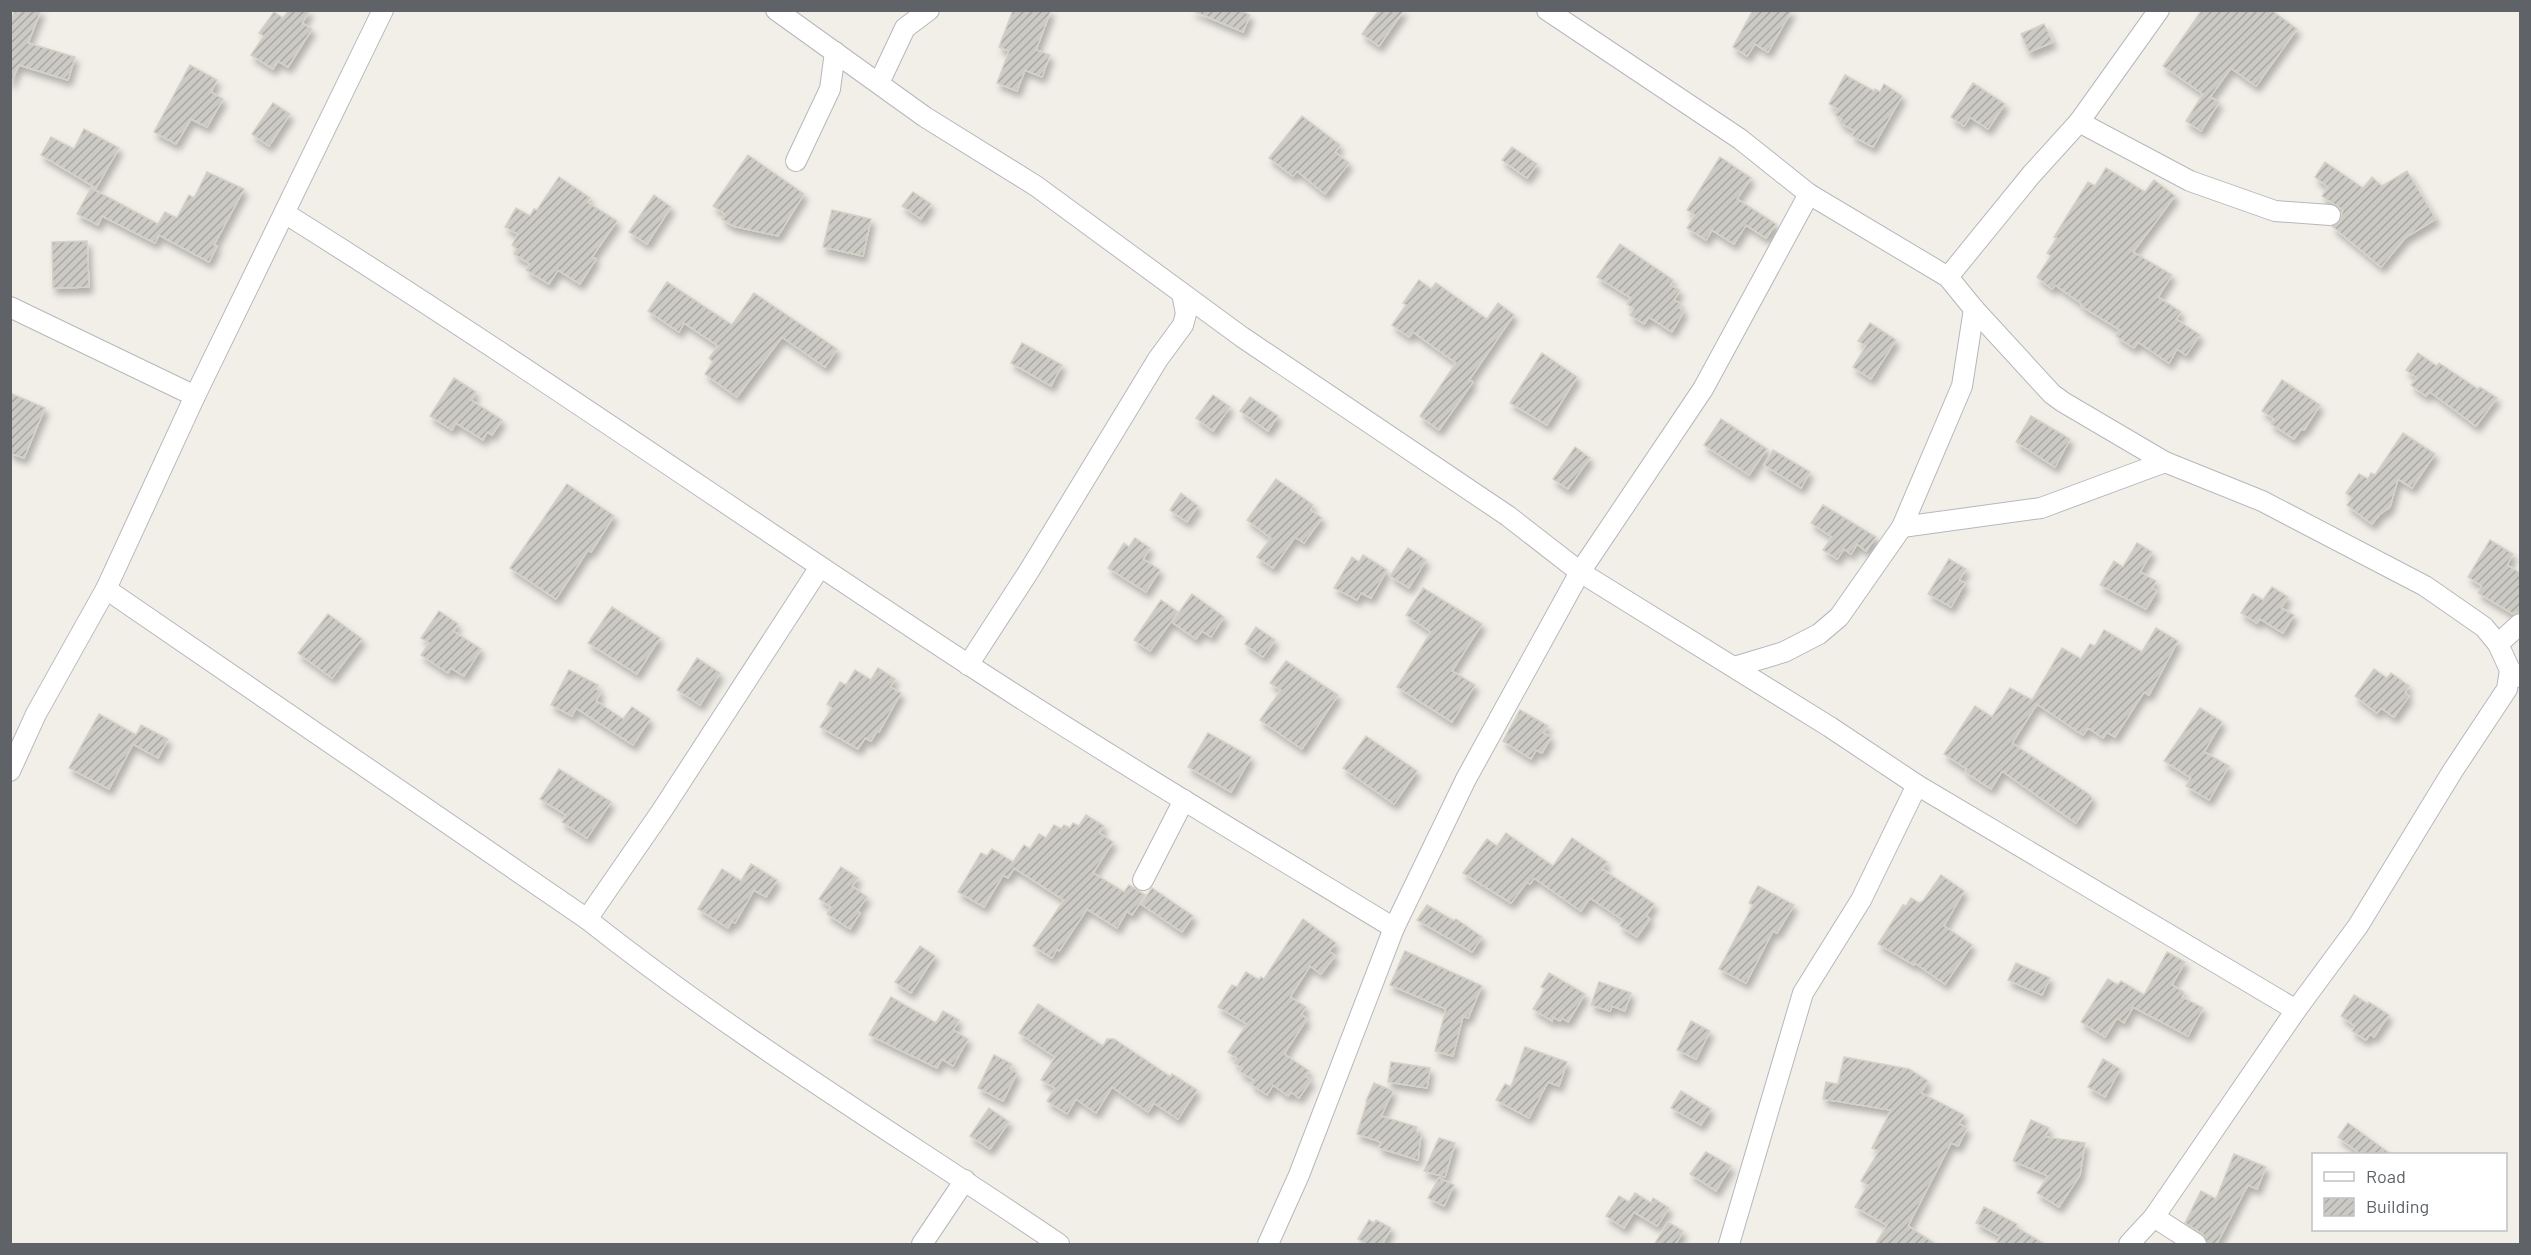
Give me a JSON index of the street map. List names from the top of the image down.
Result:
{
  "legend": ["Road", "Building"]
}
